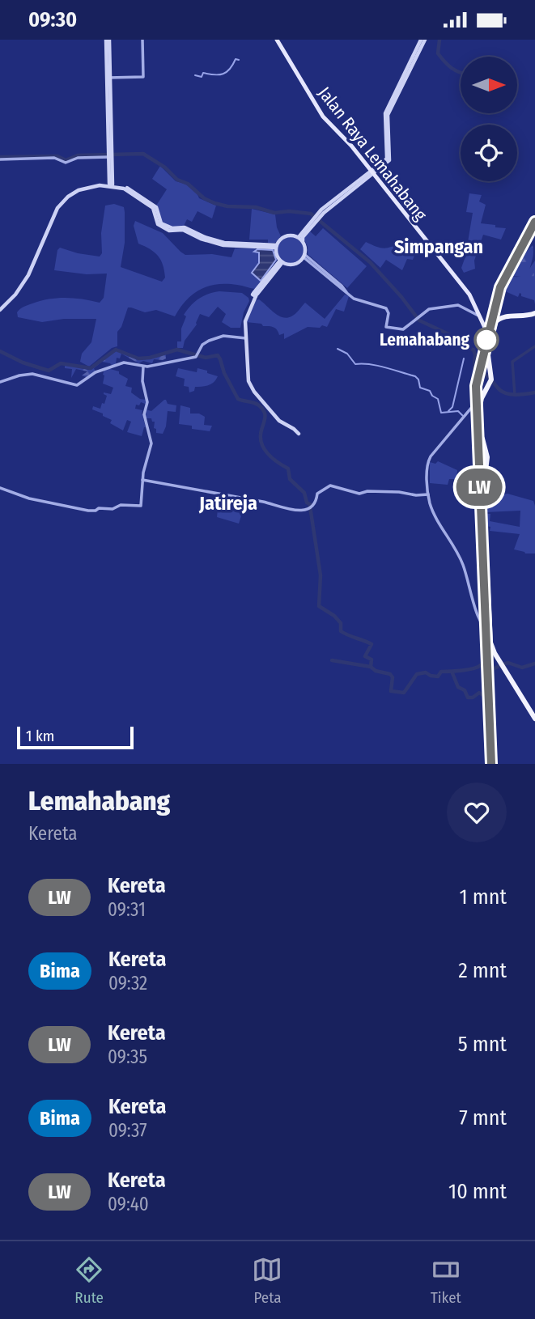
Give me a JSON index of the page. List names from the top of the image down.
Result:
{
  "streets": {
    "main road": ["Jalan Raya Lemahabang"]
  },
  "districts": ["Simpangan", "Jatireja"],
  "places": ["Lemahabang"],
  "scale_bar": "1 km",
  "north": "right",
  "page": {
    "status": "09:30",
    "on_map": "LW",
    "scale": "1 km",
    "heading": ["Lemahabang", "Kereta"],
    "list": [
      {
        "mark": "LW",
        "name": "Kereta",
        "note": "09:31",
        "value": "1 mnt"
      },
      {
        "mark": "Bima",
        "name": "Kereta",
        "note": "09:32",
        "value": "2 mnt"
      },
      {
        "mark": "LW",
        "name": "Kereta",
        "note": "09:35",
        "value": "5 mnt"
      },
      {
        "mark": "Bima",
        "name": "Kereta",
        "note": "09:37",
        "value": "7 mnt"
      },
      {
        "mark": "LW",
        "name": "Kereta",
        "note": "09:40",
        "value": "10 mnt"
      }
    ],
    "tabs": ["Rute", "Peta", "Tiket"]
  }
}
